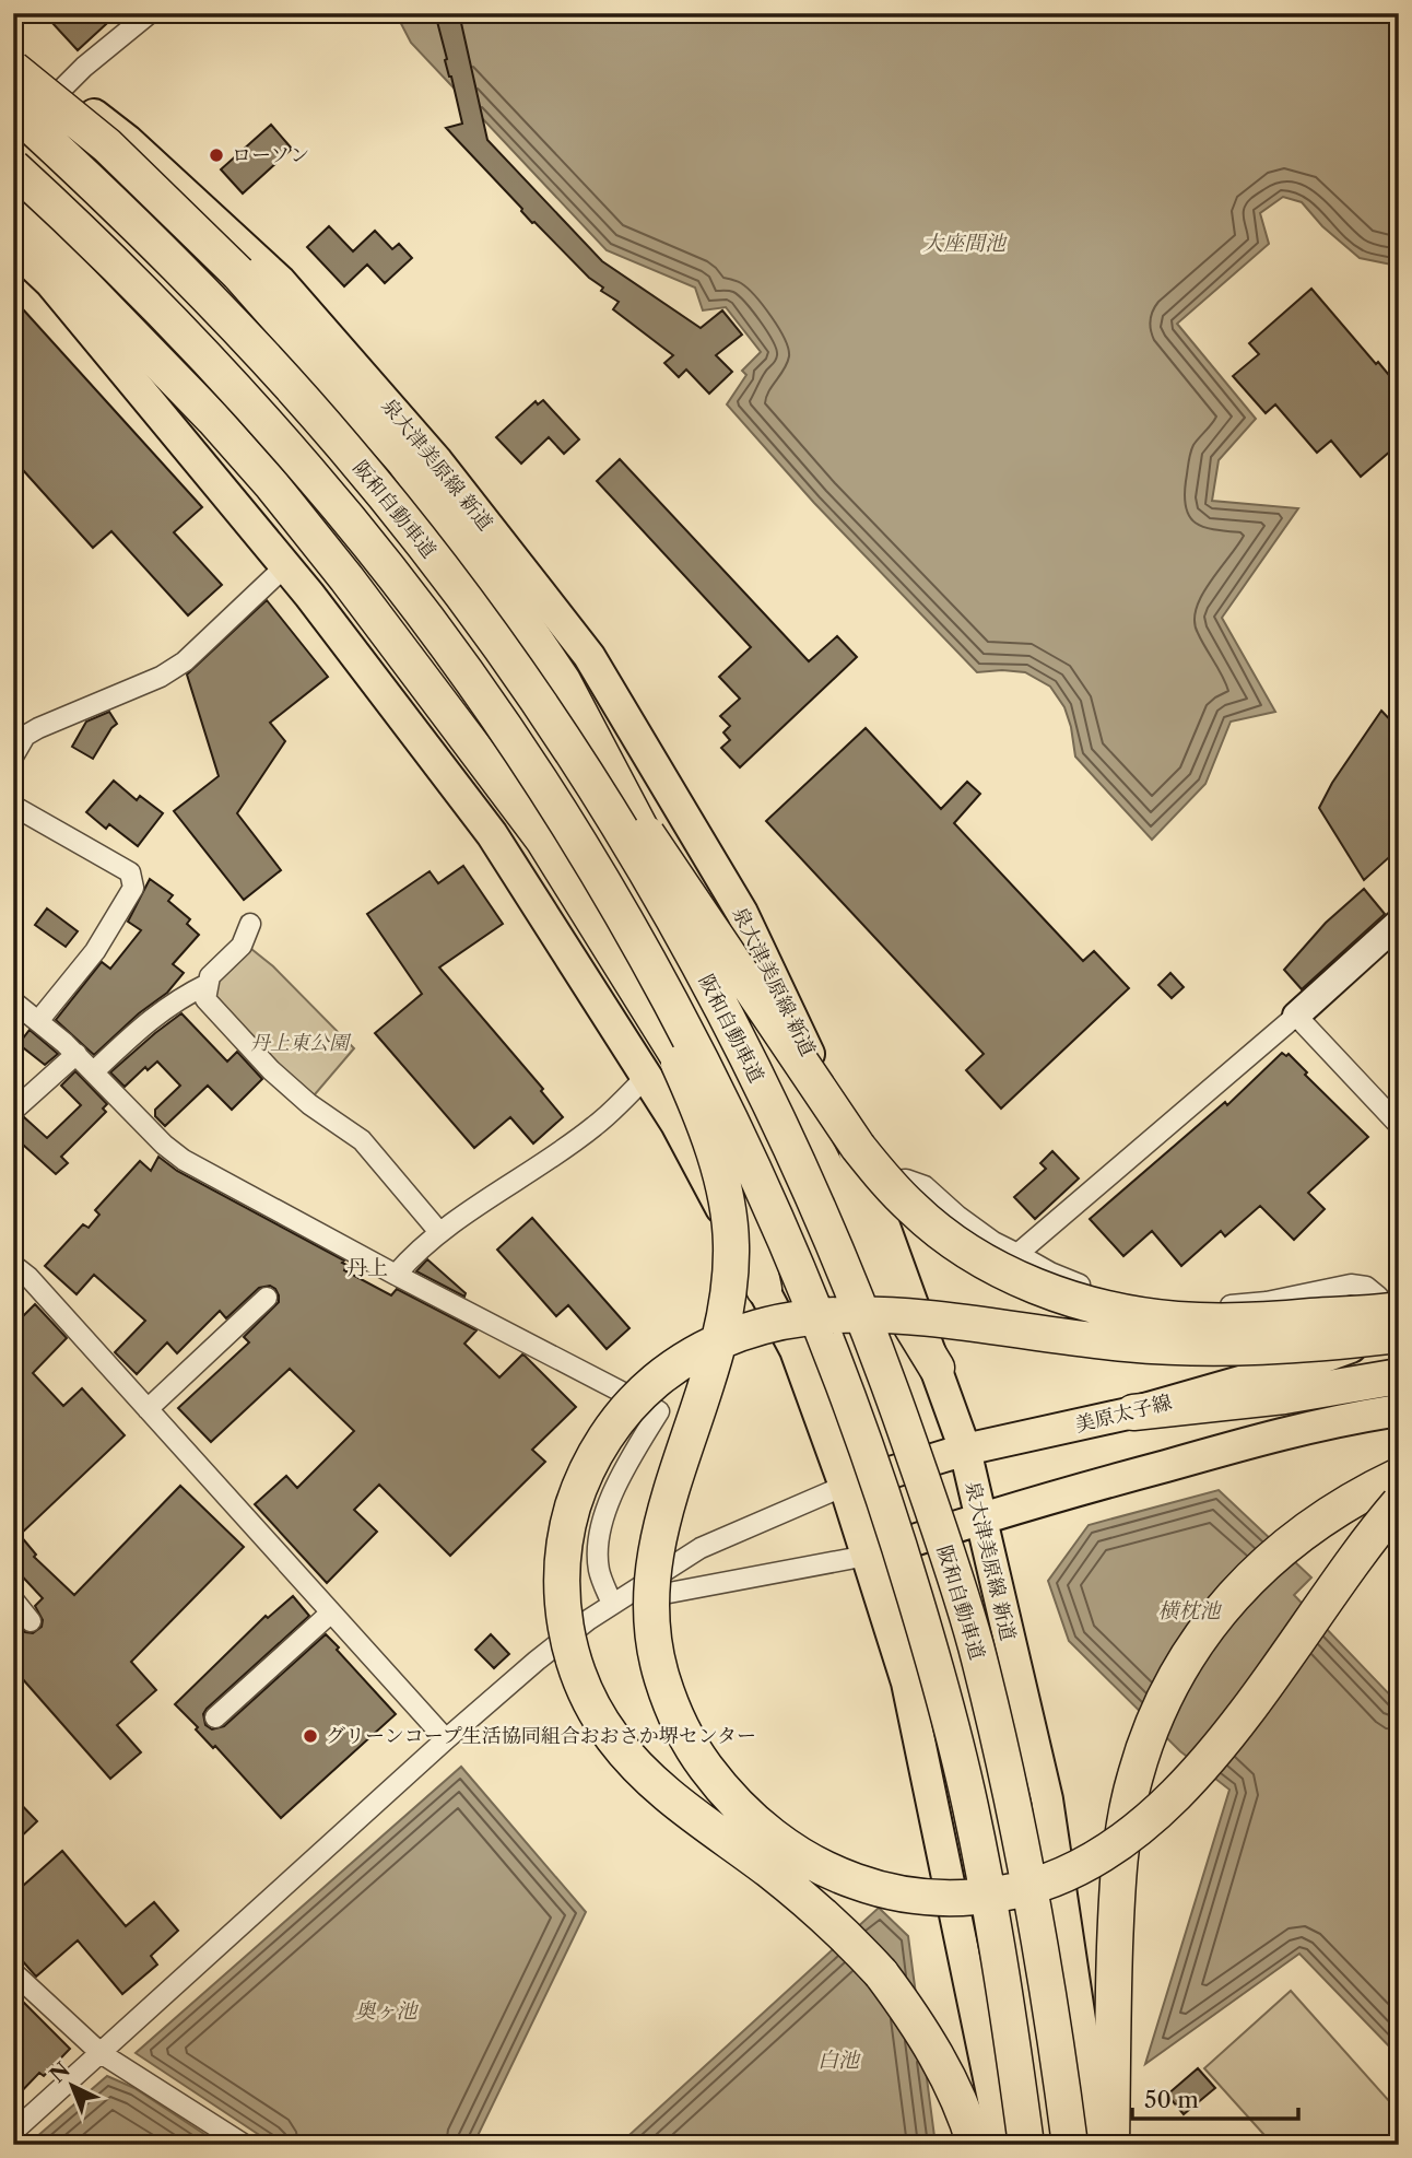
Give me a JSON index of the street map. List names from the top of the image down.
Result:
{
  "streets": {
    "highway": ["阪和自動車道"],
    "main road": ["泉大津美原線 新道", "美原太子線"]
  },
  "crossings": [
    ["泉大津美原線 新道", "美原太子線"]
  ],
  "districts": ["丹上"],
  "water": [
    "大座間池",
    "横枕池",
    "奥ヶ池",
    "白池"
  ],
  "parks": ["丹上東公園"],
  "places": ["ローソン", "グリーンコープ生活協同組合おおさか堺センター"],
  "scale_bar": "50 m",
  "north": "top left"
}
